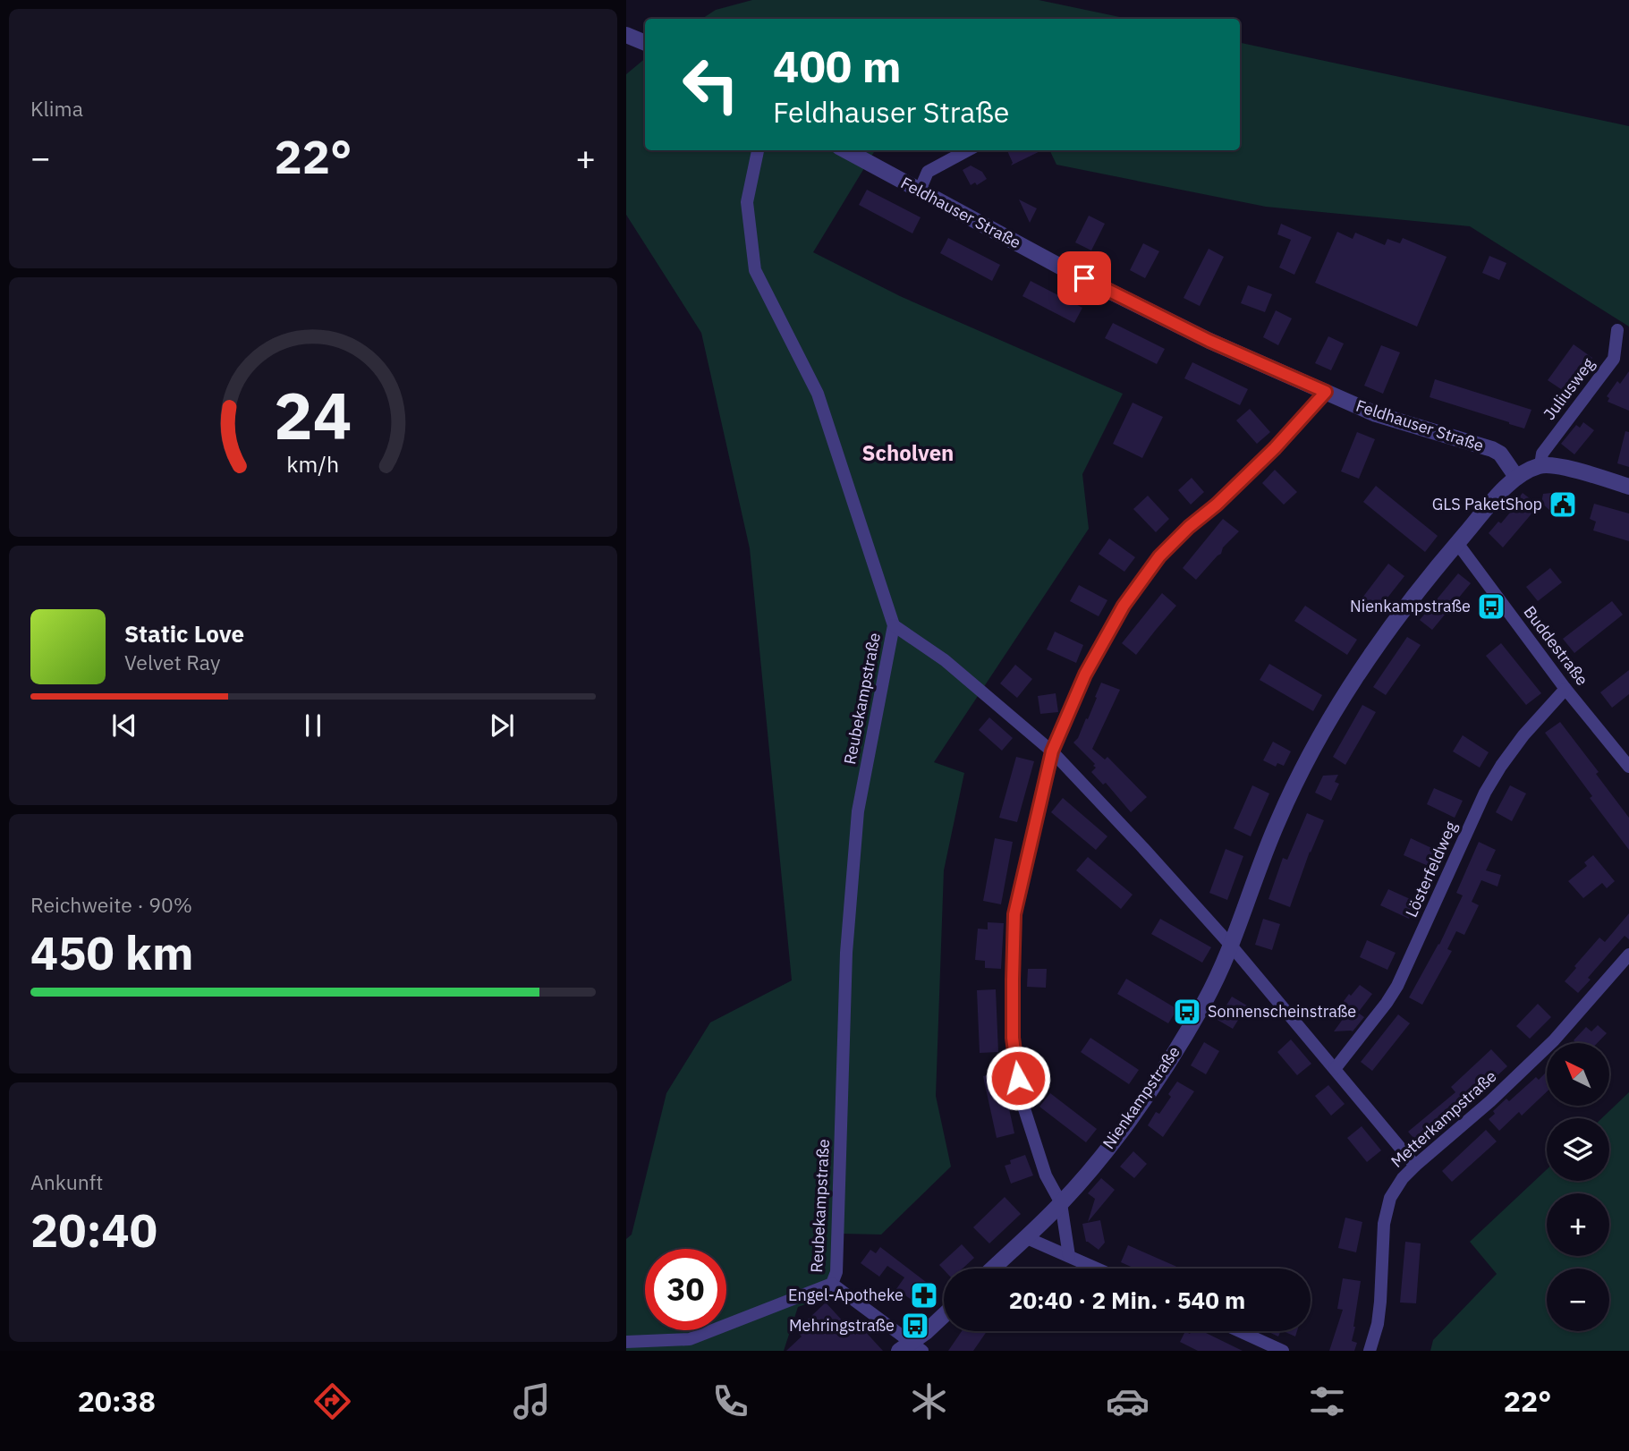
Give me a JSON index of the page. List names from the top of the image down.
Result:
{
  "streets": {
    "street": [
      "Feldhauser Straße",
      "Juliusweg",
      "Buddestraße",
      "Reubekampstraße",
      "Lösterfeldweg",
      "Nienkampstraße",
      "Metterkampstraße"
    ]
  },
  "crossings": [
    ["Feldhauser Straße", "Nienkampstraße"],
    ["Buddestraße", "Lösterfeldweg"],
    ["Buddestraße", "Nienkampstraße"]
  ],
  "districts": ["Scholven"],
  "places": {
    "public building": ["GLS PaketShop"],
    "bus stop": ["Nienkampstraße", "Sonnenscheinstraße", "Mehringstraße"],
    "pharmacy": ["Engel-Apotheke"]
  },
  "north": "top left",
  "page": {
    "tile": [
      "Klima",
      ["Reichweite · 90%", "450 km"],
      ["Ankunft", "20:40"]
    ],
    "turn": ["400 m", "Feldhauser Straße"],
    "heat": ["−", "22°", "+"],
    "song": ["Static Love", "Velvet Ray"],
    "map_buttons": ["+", "−"],
    "limit": "30",
    "trip": "20:40 · 2 Min. · 540 m",
    "tabs": ["20:38", "22°"],
    "gauge": ["24", "km/h"]
  }
}
